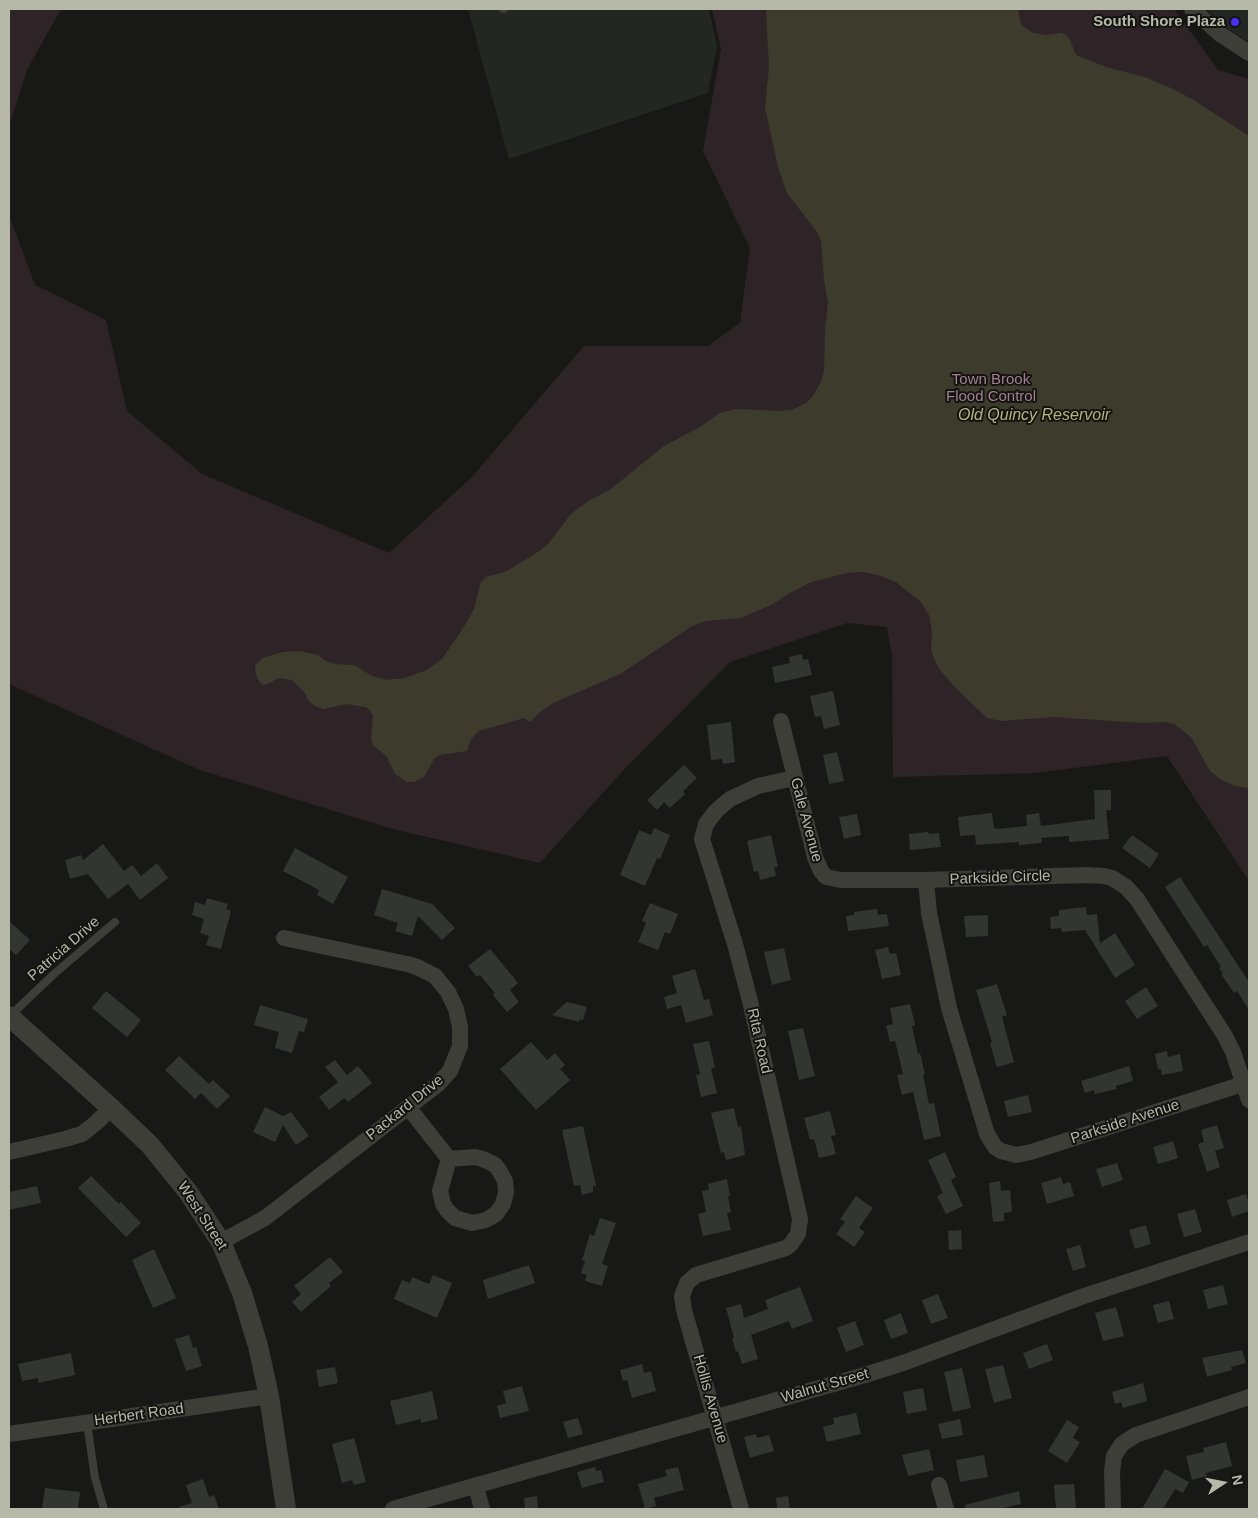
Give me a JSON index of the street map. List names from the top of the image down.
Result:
{
  "streets": {
    "street": [
      "Gale Avenue",
      "Parkside Circle",
      "Rita Road",
      "Packard Drive",
      "Parkside Avenue",
      "West Street",
      "Walnut Street",
      "Hollis Avenue",
      "Herbert Road"
    ],
    "lane": ["Patricia Drive"]
  },
  "crossings": [
    ["Gale Avenue", "Parkside Circle"],
    ["Gale Avenue", "Rita Road"],
    ["Gale Avenue", "Parkside Avenue"],
    ["Parkside Circle", "Parkside Avenue"],
    ["Patricia Drive", "West Street"],
    ["Rita Road", "Hollis Avenue"],
    ["Packard Drive", "West Street"],
    ["West Street", "Herbert Road"],
    ["Walnut Street", "Hollis Avenue"]
  ],
  "water": ["Old Quincy Reservoir"],
  "parks": ["Town Brook Flood Control"],
  "places": ["South Shore Plaza"],
  "north": "right"
}
